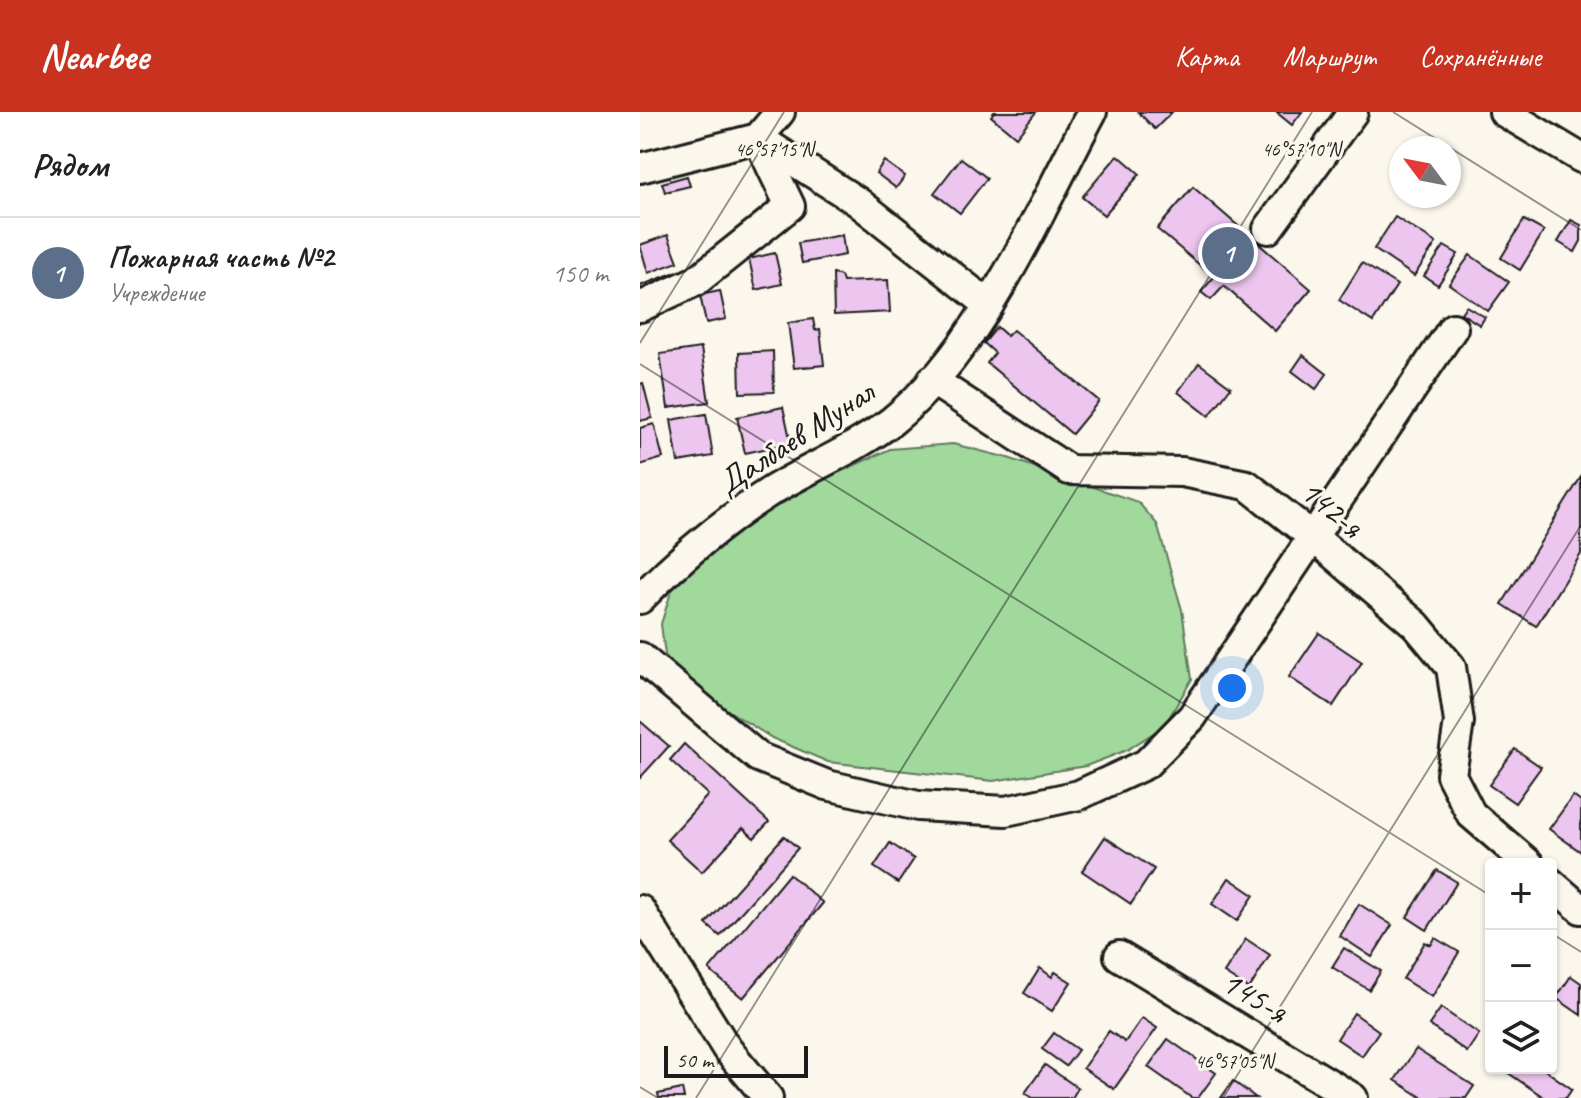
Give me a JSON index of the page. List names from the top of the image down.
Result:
{
  "streets": {
    "street": ["Далбаев Мунал", "142-я", "145-я"]
  },
  "crossings": [
    ["Далбаев Мунал", "142-я"]
  ],
  "scale_bar": "50 m",
  "north": "top left",
  "page": {
    "header": "Nearbee",
    "nav": ["Карта", "Маршрут", "Сохранённые"],
    "heading": "Рядом",
    "list": [
      {
        "mark": "1",
        "name": "Пожарная часть №2",
        "note": "Учреждение",
        "value": "150 m"
      }
    ],
    "pins": "1",
    "map_buttons": ["+", "−"],
    "scale": "50 m"
  },
  "coordinates": ["46°57'15\"N", "46°57'10\"N", "46°57'05\"N"]
}
